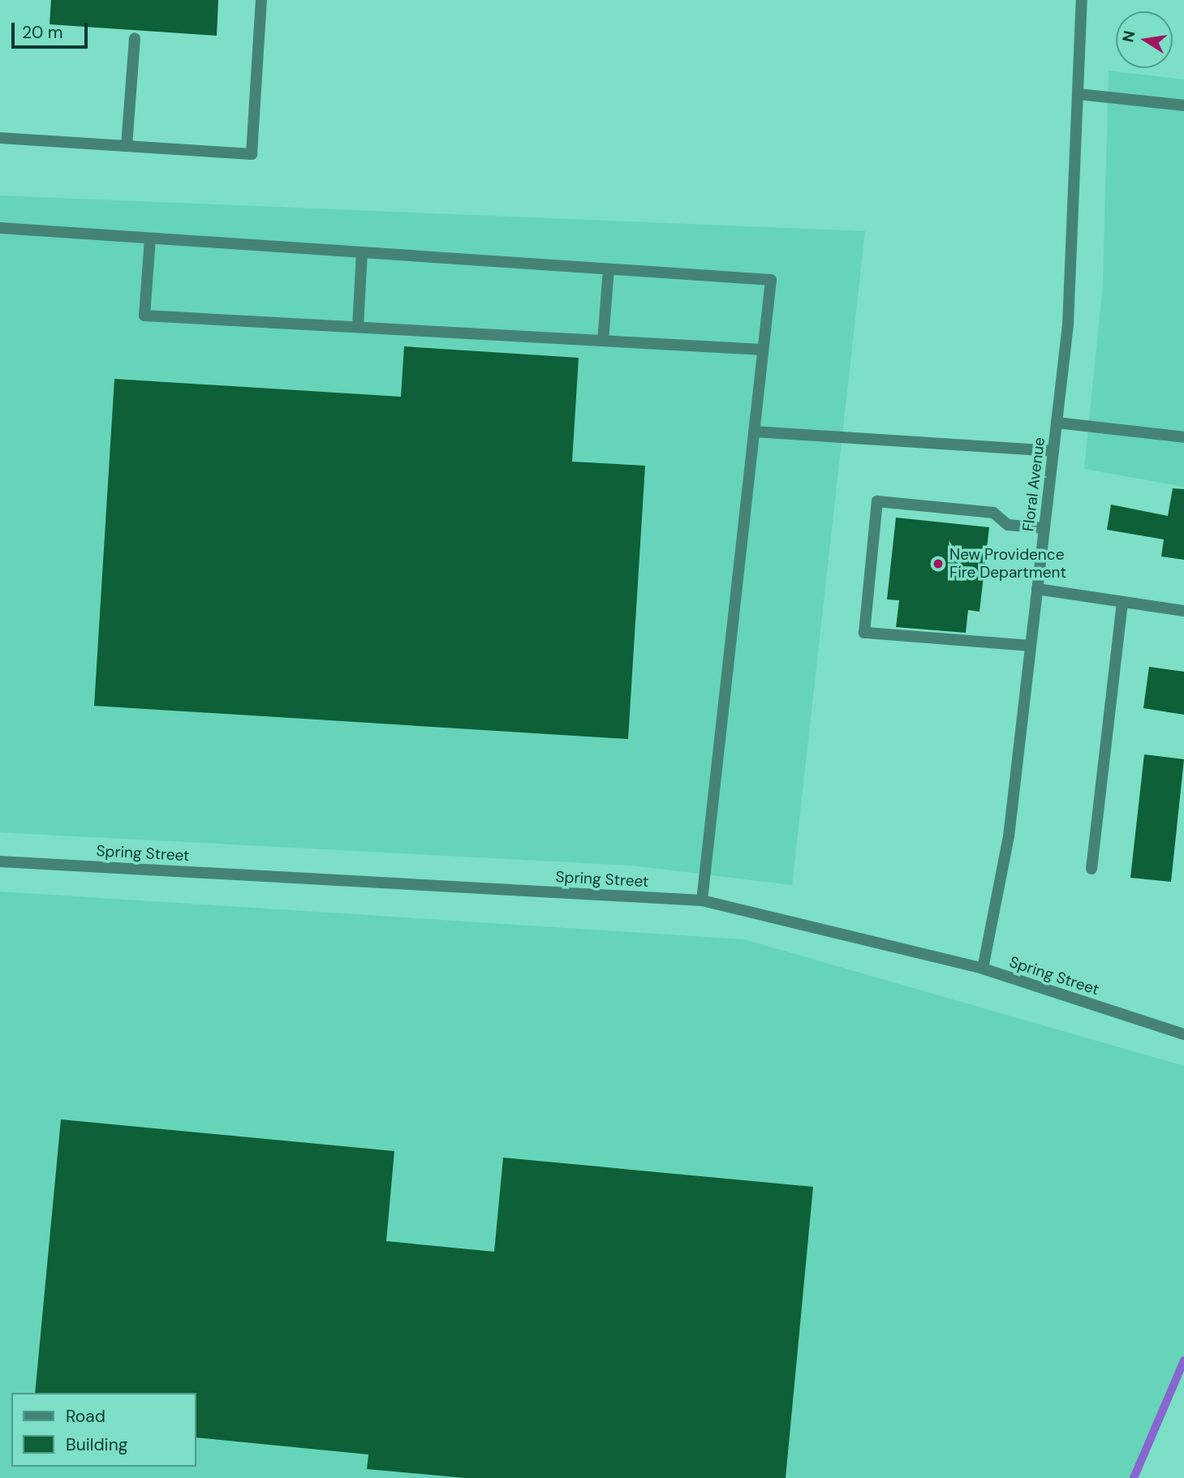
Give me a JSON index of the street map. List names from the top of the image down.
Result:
{
  "streets": {
    "street": ["Floral Avenue", "Spring Street"]
  },
  "crossings": [
    ["Floral Avenue", "Spring Street"]
  ],
  "places": ["New Providence Fire Department"],
  "legend": ["Road", "Building"],
  "scale_bar": "20 m",
  "north": "left"
}
